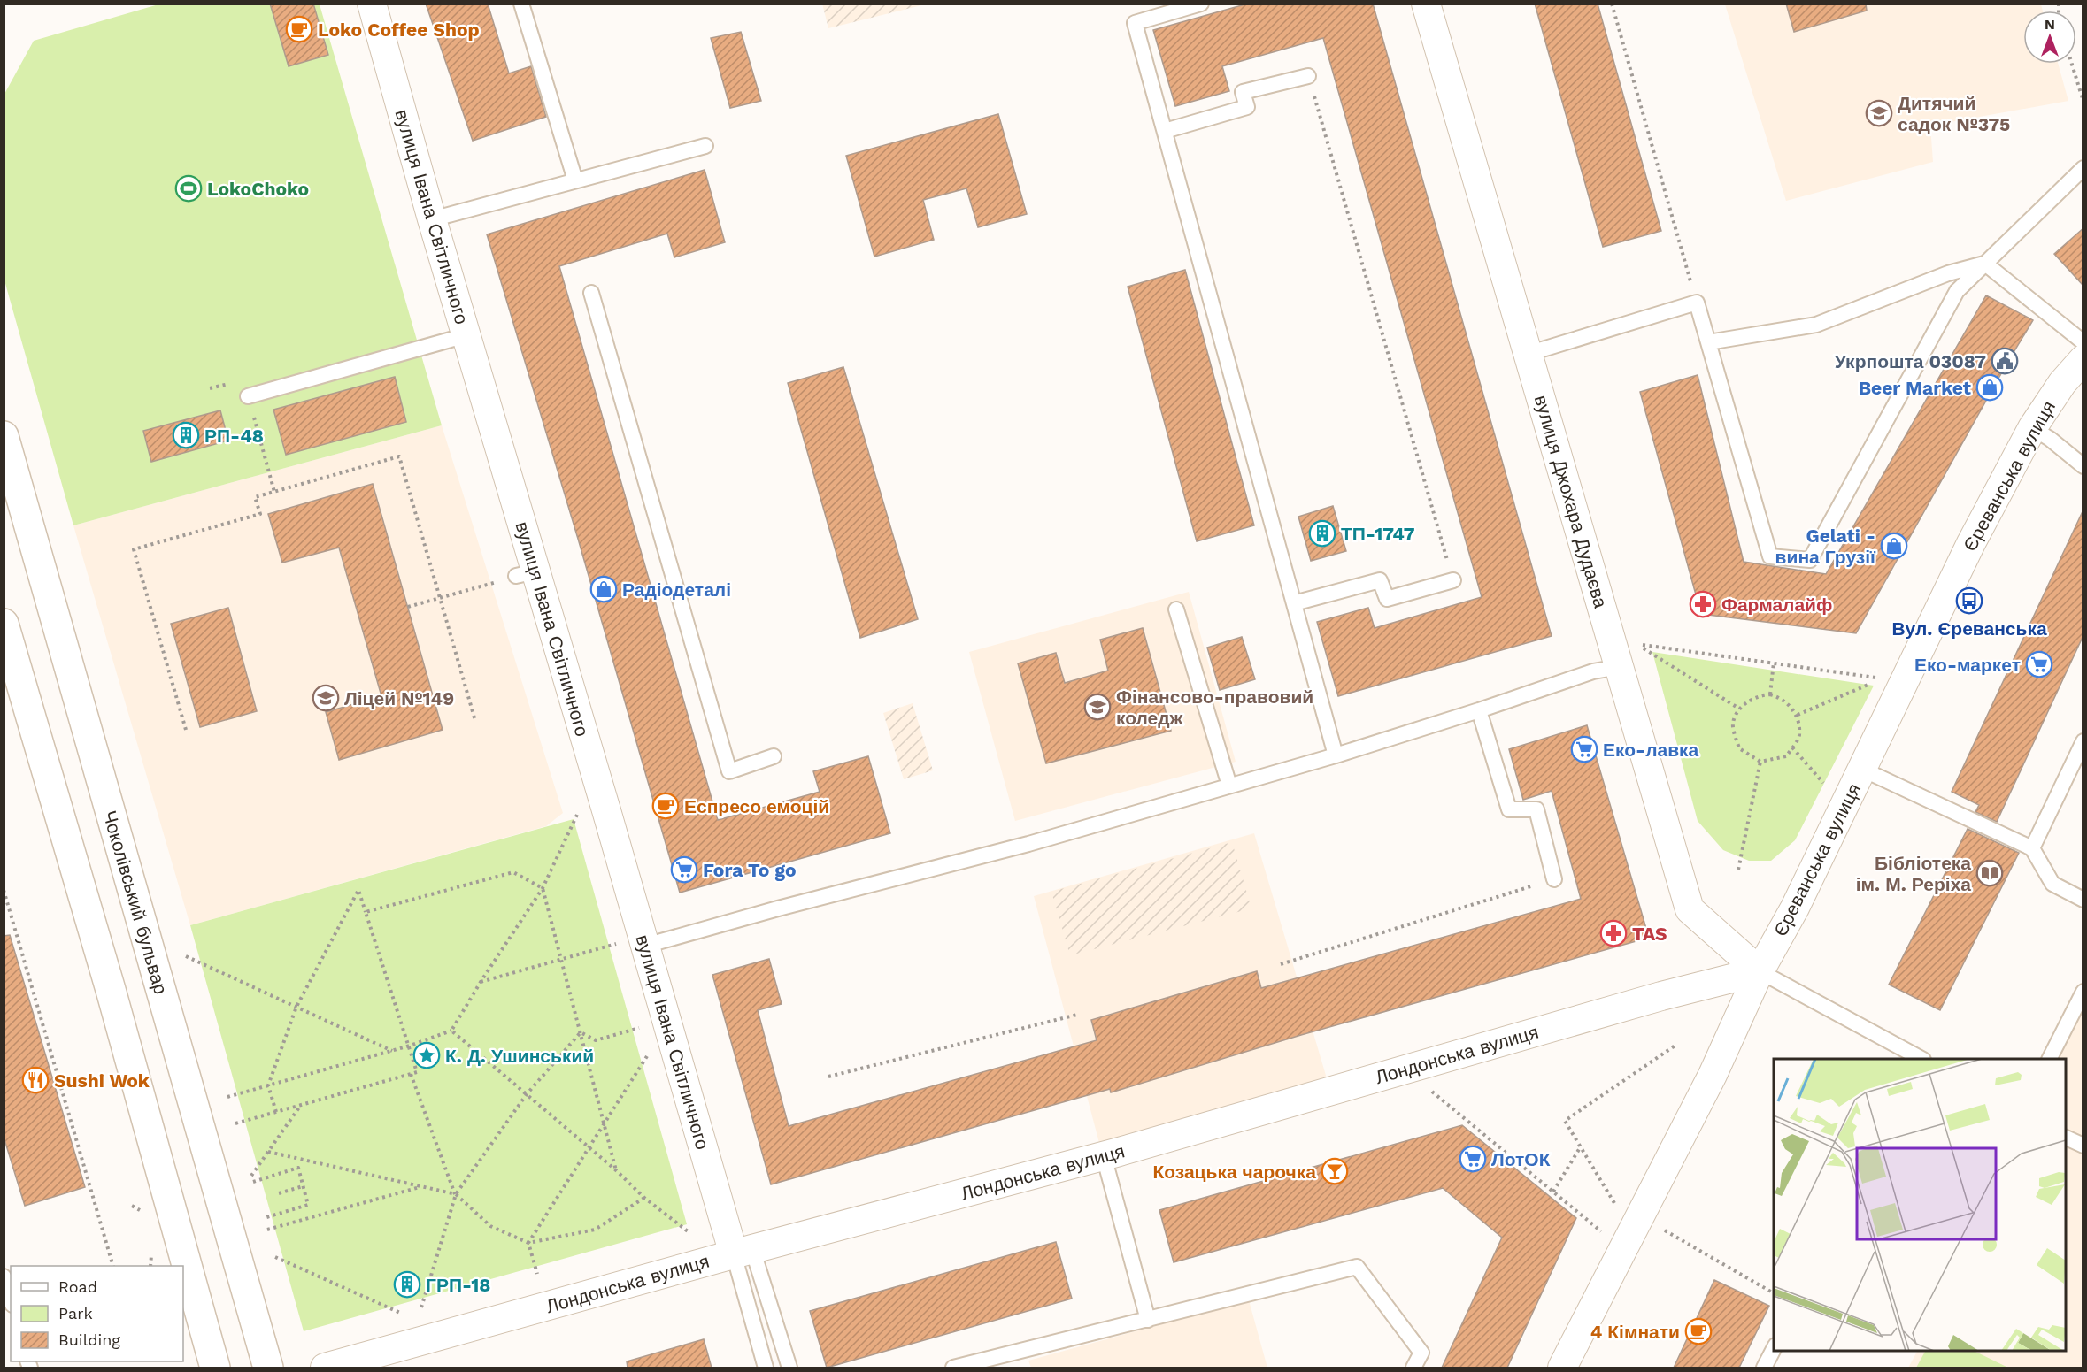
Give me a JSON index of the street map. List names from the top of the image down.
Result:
{
  "streets": {
    "main road": ["Чоколівський бульвар"],
    "street": [
      "вулиця Івана Світличного",
      "Єреванська вулиця",
      "вулиця Джохара Дудаєва",
      "Лондонська вулиця"
    ]
  },
  "crossings": [
    ["вулиця Івана Світличного", "Лондонська вулиця"],
    ["Єреванська вулиця", "вулиця Джохара Дудаєва"],
    ["Єреванська вулиця", "Лондонська вулиця"],
    ["вулиця Джохара Дудаєва", "Лондонська вулиця"]
  ],
  "places": {
    "cafe": ["Loko Coffee Shop", "Еспресо емоцій", "4 Кімнати"],
    "school or university": ["Дитячий садок №375", "Ліцей №149", "Фінансово-правовий коледж"],
    "sports": ["LokoChoko"],
    "public building": ["Укрпошта 03087"],
    "shop": ["Beer Market", "Gelati - вина Грузії", "Радіодеталі"],
    "building": ["РП-48", "ТП-1747", "ГРП-18"],
    "bus stop": ["Вул. Єреванська"],
    "pharmacy": ["Фармалайф", "TAS"],
    "supermarket": [
      "Еко-маркет",
      "Еко-лавка",
      "Fora To go",
      "ЛотОК"
    ],
    "library": ["Бібліотека ім. М. Реріха"],
    "place": ["К. Д. Ушинський"],
    "restaurant": ["Sushi Wok"],
    "bar": ["Козацька чарочка"]
  },
  "legend": ["Road", "Park", "Building"],
  "north": "top"
}
